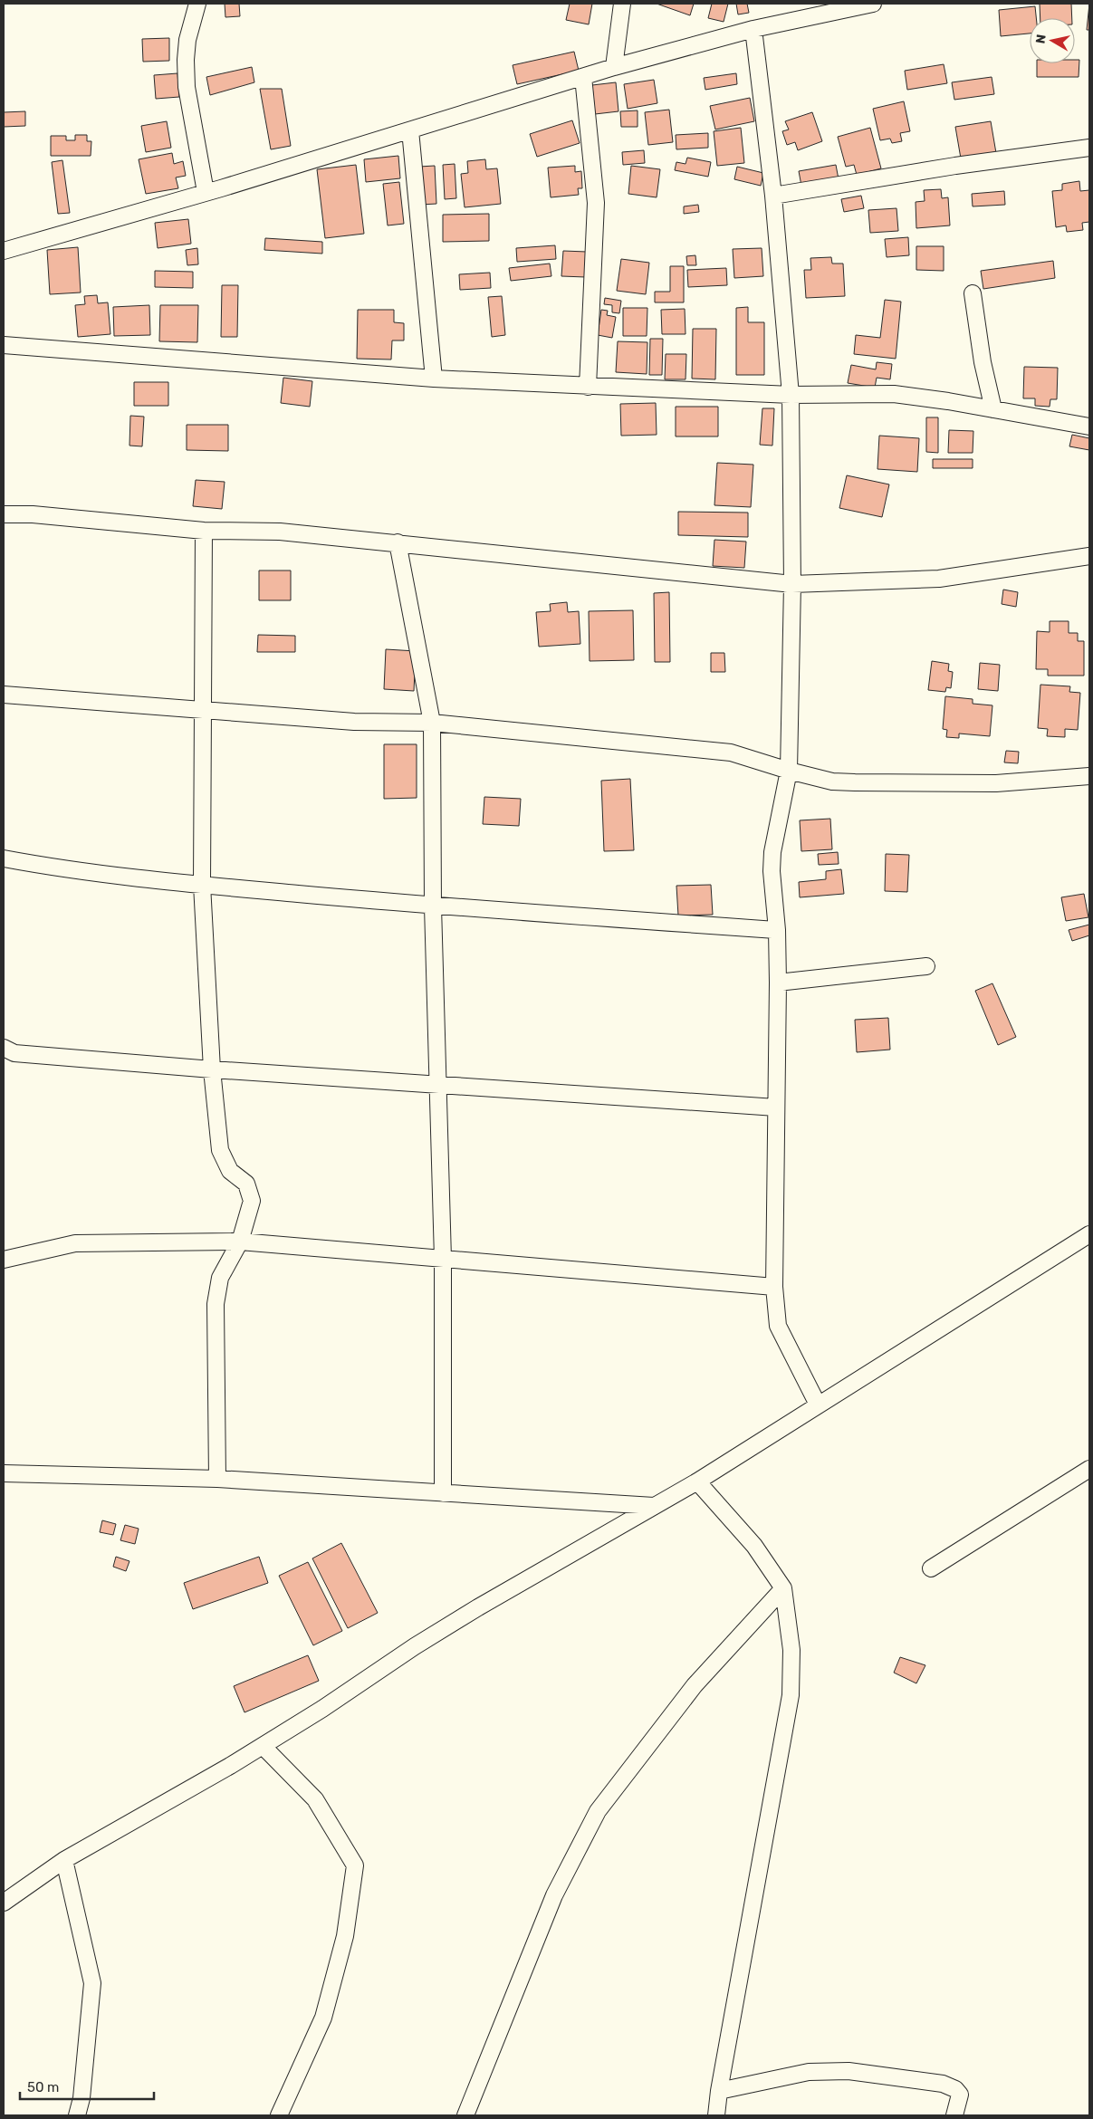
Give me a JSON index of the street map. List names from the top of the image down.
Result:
{
  "scale_bar": "50 m",
  "north": "left"
}
